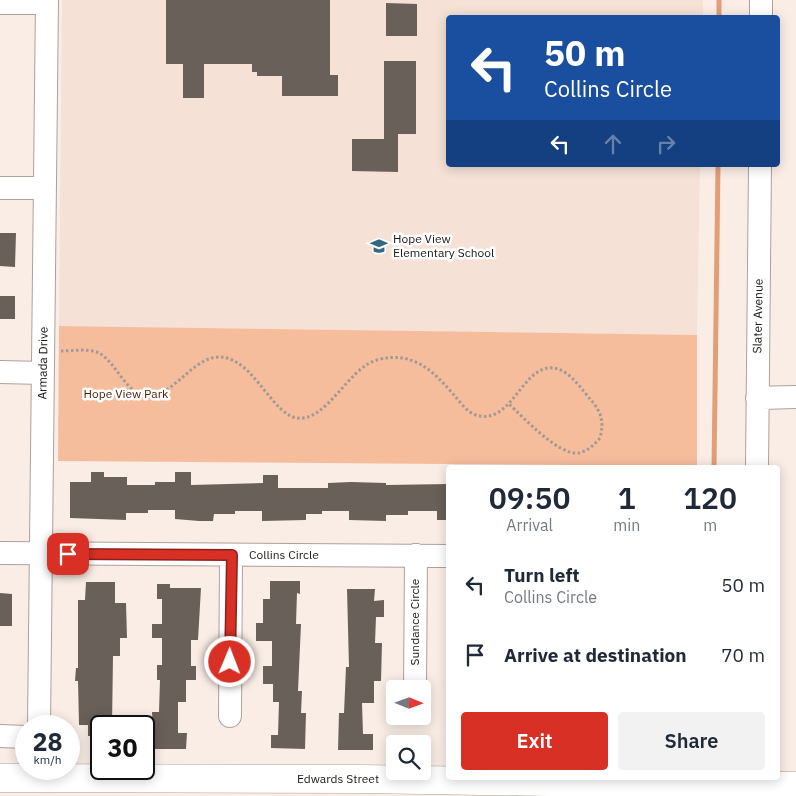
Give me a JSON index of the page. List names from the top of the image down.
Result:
{
  "streets": {
    "main road": ["Edwards Street"],
    "street": [
      "Slater Avenue",
      "Armada Drive",
      "Collins Circle",
      "Sundance Circle"
    ]
  },
  "crossings": [
    ["Armada Drive", "Collins Circle"],
    ["Collins Circle", "Sundance Circle"]
  ],
  "parks": ["Hope View Park"],
  "places": {
    "school or university": ["Hope View Elementary School"]
  },
  "north": "right",
  "page": {
    "turn": ["50 m", "Collins Circle"],
    "eta": [
      "09:50",
      "Arrival",
      "1",
      "min",
      "120",
      "m"
    ],
    "list": [
      {
        "name": "Turn left",
        "note": "Collins Circle",
        "value": "50 m"
      },
      {
        "name": "Arrive at destination",
        "value": "70 m"
      }
    ],
    "buttons": ["Exit", "Share"],
    "speed": "28 km/h",
    "limit": "30"
  }
}
